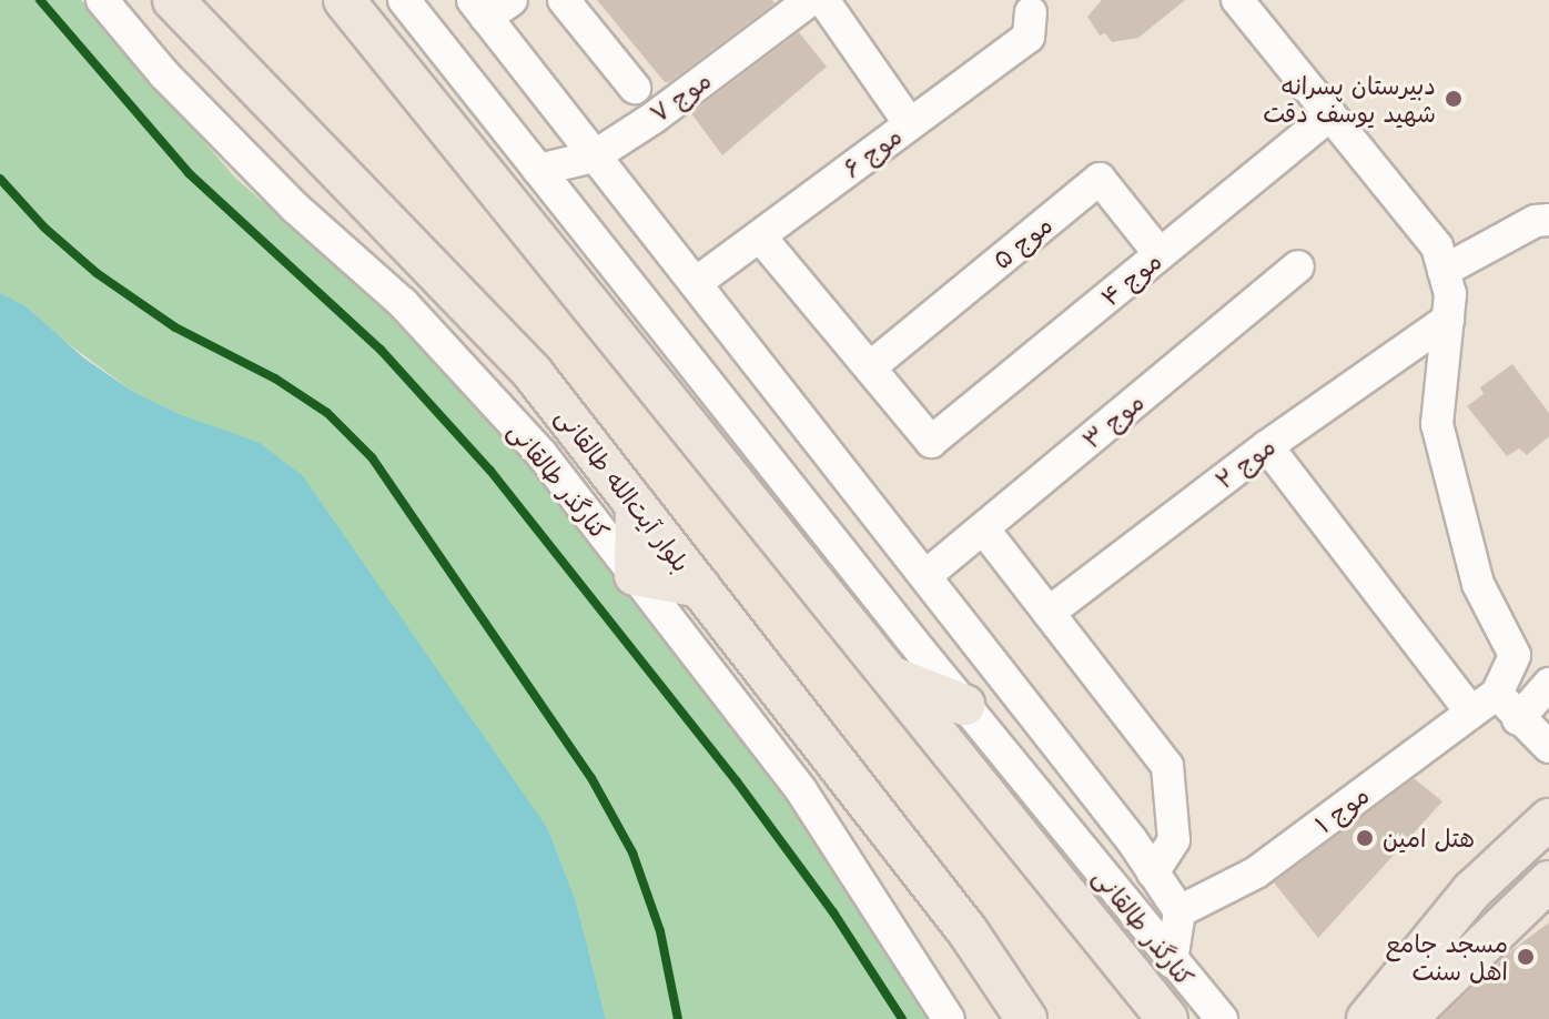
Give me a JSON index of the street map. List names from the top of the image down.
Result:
{
  "streets": {
    "main road": ["بلوار آیت‌الله طالقانی"],
    "street": [
      "موج ۷",
      "موج ۶",
      "موج ۵",
      "موج ۴",
      "موج ۳",
      "موج ۲",
      "کنارگذر طالقانی",
      "موج ۱"
    ]
  },
  "crossings": [
    ["موج ۷", "کنارگذر طالقانی"],
    ["موج ۵", "موج ۴"]
  ],
  "places": ["دبیرستان پسرانه شهید یوسف دقت", "هتل امین", "مسجد جامع اهل سنت"]
}
